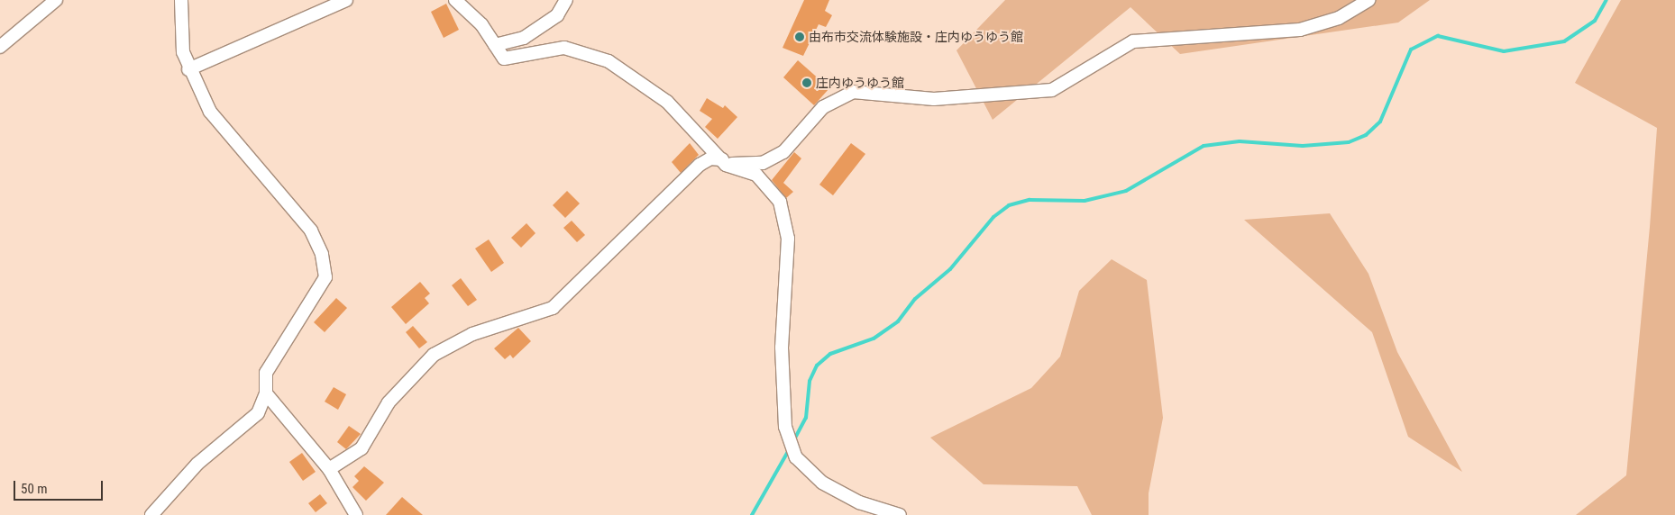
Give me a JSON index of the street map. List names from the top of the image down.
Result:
{
  "places": ["由布市交流体験施設・庄内ゆうゆう館", "庄内ゆうゆう館"],
  "scale_bar": "50 m"
}
